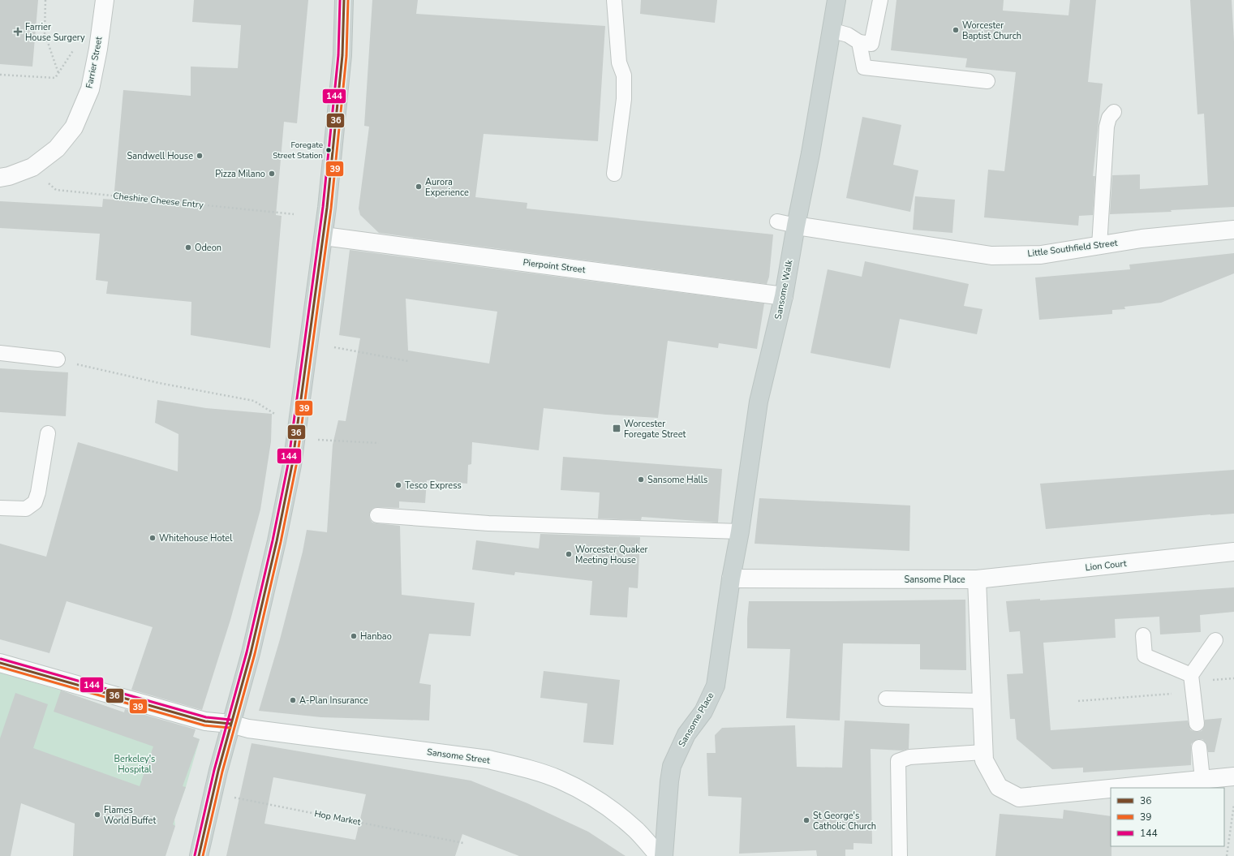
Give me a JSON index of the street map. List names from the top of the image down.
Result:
{
  "streets": {
    "main road": ["Sansome Walk", "Sansome Place"],
    "street": [
      "Farrier Street",
      "Little Southfield Street",
      "Pierpoint Street",
      "Lion Court",
      "Sansome Street"
    ],
    "path": ["Cheshire Cheese Entry", "Hop Market"]
  },
  "crossings": [
    ["Farrier Street", "Cheshire Cheese Entry"],
    ["Little Southfield Street", "Sansome Walk"],
    ["Pierpoint Street", "Sansome Walk"],
    ["Sansome Walk", "Sansome Place"],
    ["Lion Court", "Sansome Place"]
  ],
  "parks": ["Berkeley's Hospital"],
  "places": {
    "other": [
      "Worcester Baptist Church",
      "Foregate Street Station",
      "Sandwell House",
      "Pizza Milano",
      "Aurora Experience",
      "Odeon",
      "Sansome Halls",
      "Tesco Express",
      "Whitehouse Hotel",
      "Worcester Quaker Meeting House",
      "Hanbao",
      "A-Plan Insurance",
      "Flames World Buffet",
      "St George's Catholic Church"
    ],
    "health": ["Farrier House Surgery"],
    "transit": ["Worcester Foregate Street"]
  },
  "lines": ["transit line 36", "transit line 39", "transit line 144"],
  "legend": ["36", "39", "144"]
}
